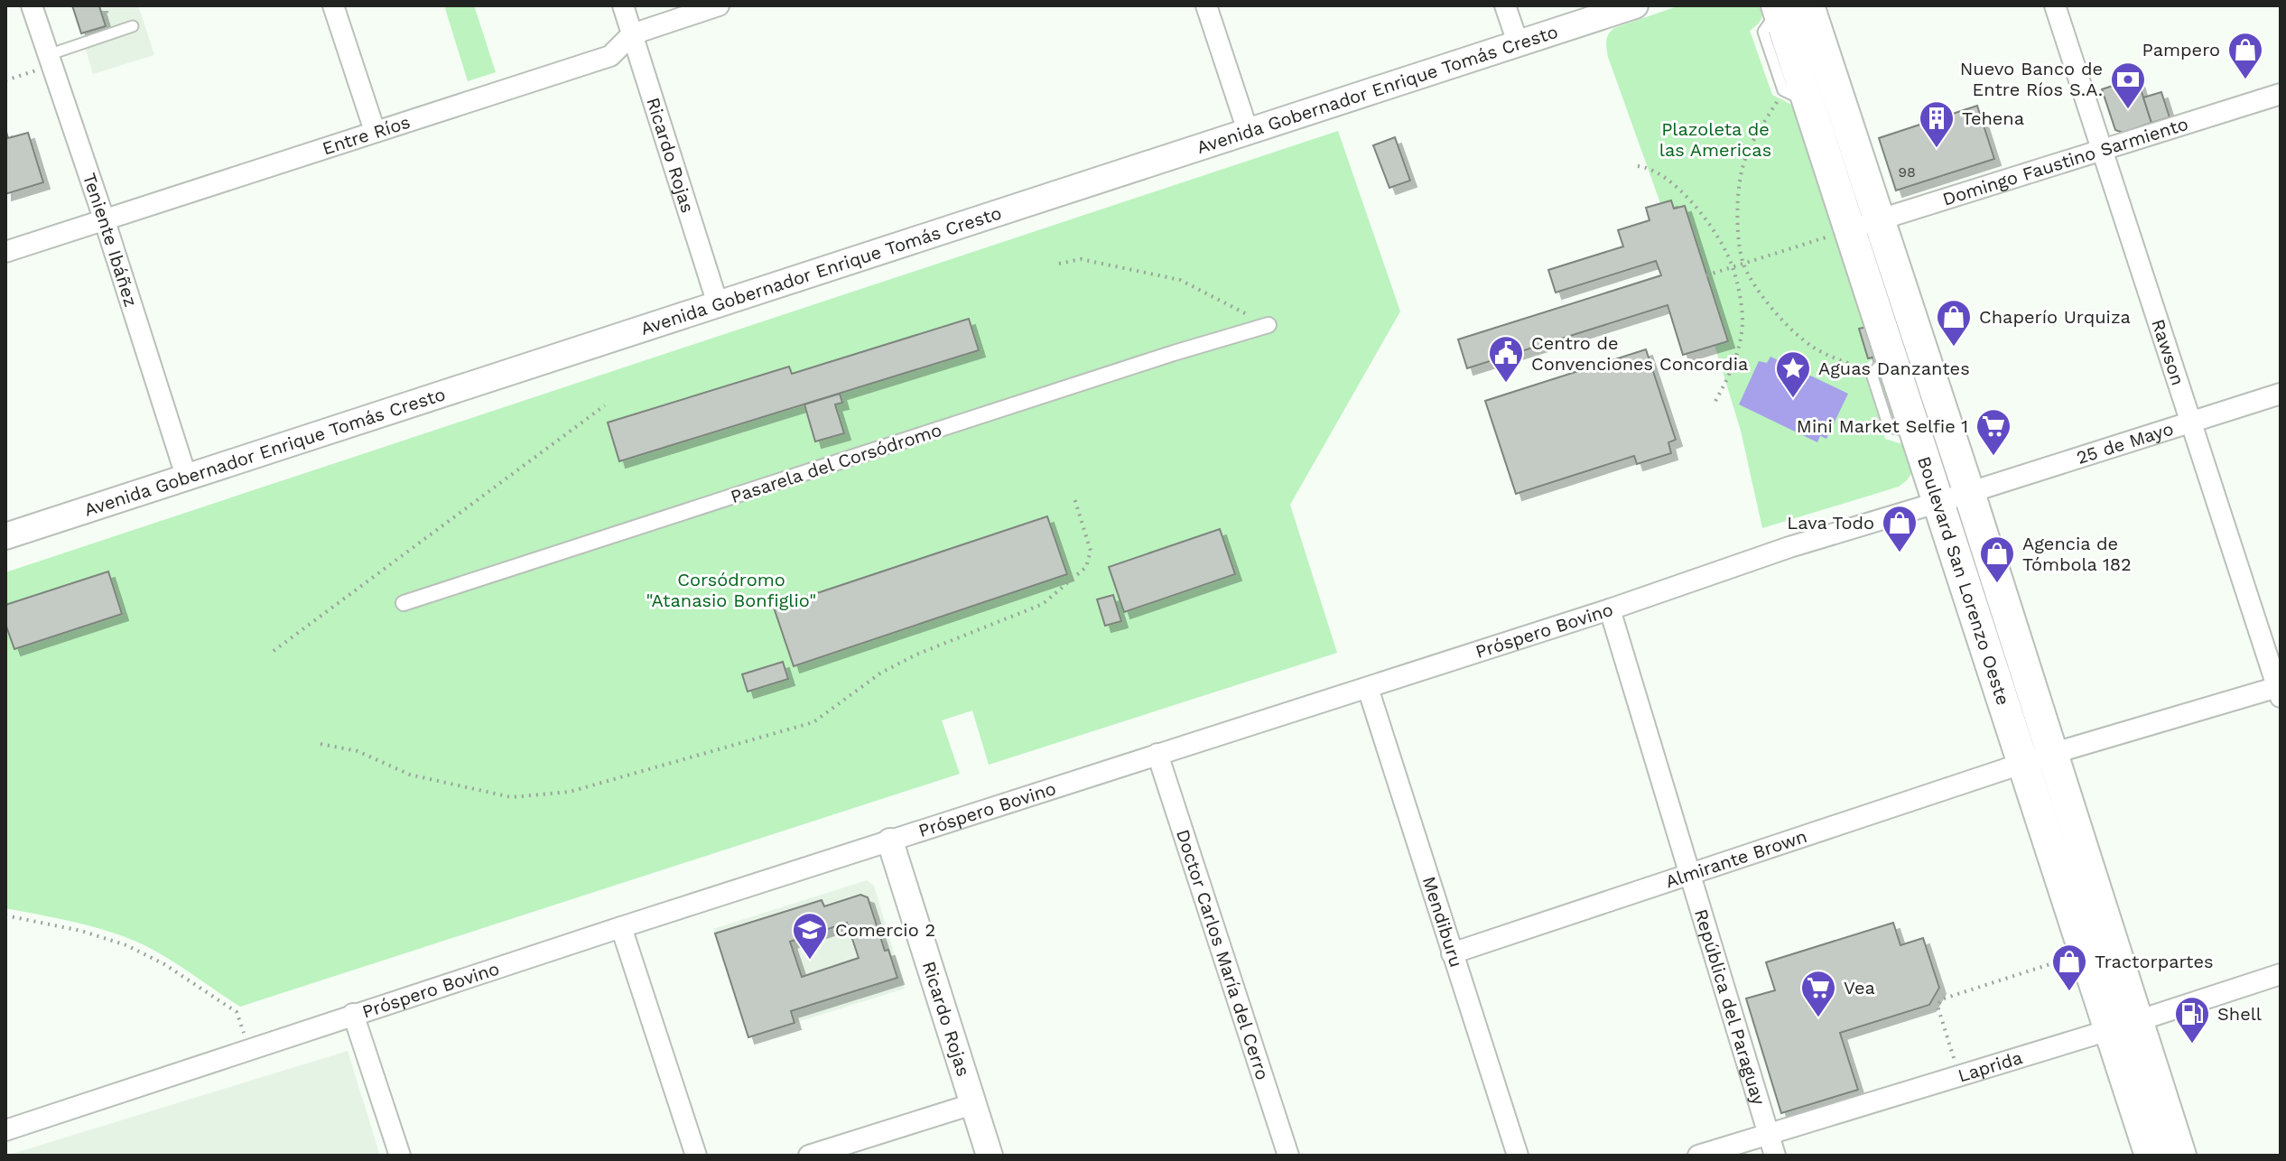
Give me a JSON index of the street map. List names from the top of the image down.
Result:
{
  "streets": {
    "main road": ["Boulevard San Lorenzo Oeste"],
    "street": [
      "Avenida Gobernador Enrique Tomás Cresto",
      "Entre Ríos",
      "Ricardo Rojas",
      "Domingo Faustino Sarmiento",
      "Teniente Ibáñez",
      "Rawson",
      "25 de Mayo",
      "Pasarela del Corsódromo",
      "Próspero Bovino",
      "Almirante Brown",
      "Mendiburu",
      "Doctor Carlos María del Cerro",
      "República del Paraguay",
      "Laprida"
    ]
  },
  "crossings": [
    ["Avenida Gobernador Enrique Tomás Cresto", "Ricardo Rojas"],
    ["Avenida Gobernador Enrique Tomás Cresto", "Teniente Ibáñez"],
    ["Entre Ríos", "Ricardo Rojas"],
    ["Entre Ríos", "Teniente Ibáñez"],
    ["Ricardo Rojas", "Próspero Bovino"],
    ["Domingo Faustino Sarmiento", "Rawson"],
    ["Domingo Faustino Sarmiento", "Boulevard San Lorenzo Oeste"],
    ["Rawson", "25 de Mayo"],
    ["Rawson", "Almirante Brown"],
    ["25 de Mayo", "Boulevard San Lorenzo Oeste"],
    ["25 de Mayo", "Próspero Bovino"],
    ["Boulevard San Lorenzo Oeste", "Próspero Bovino"],
    ["Boulevard San Lorenzo Oeste", "Almirante Brown"],
    ["Boulevard San Lorenzo Oeste", "Laprida"],
    ["Próspero Bovino", "Mendiburu"],
    ["Próspero Bovino", "Doctor Carlos María del Cerro"],
    ["Próspero Bovino", "República del Paraguay"],
    ["Almirante Brown", "Mendiburu"],
    ["Almirante Brown", "República del Paraguay"],
    ["República del Paraguay", "Laprida"]
  ],
  "parks": ["Plazoleta de las Americas", "Corsódromo \"Atanasio Bonfiglio\""],
  "places": {
    "shop": [
      "Pampero",
      "Chaperío Urquiza",
      "Lava Todo",
      "Agencia de Tómbola 182",
      "Tractorpartes"
    ],
    "bank": ["Nuevo Banco de Entre Ríos S.A."],
    "building": ["Tehena"],
    "public building": ["Centro de Convenciones Concordia"],
    "place": ["Aguas Danzantes"],
    "supermarket": ["Mini Market Selfie 1", "Vea"],
    "school or university": ["Comercio 2"],
    "fuel station": ["Shell"]
  },
  "house_numbers": ["98"]
}
